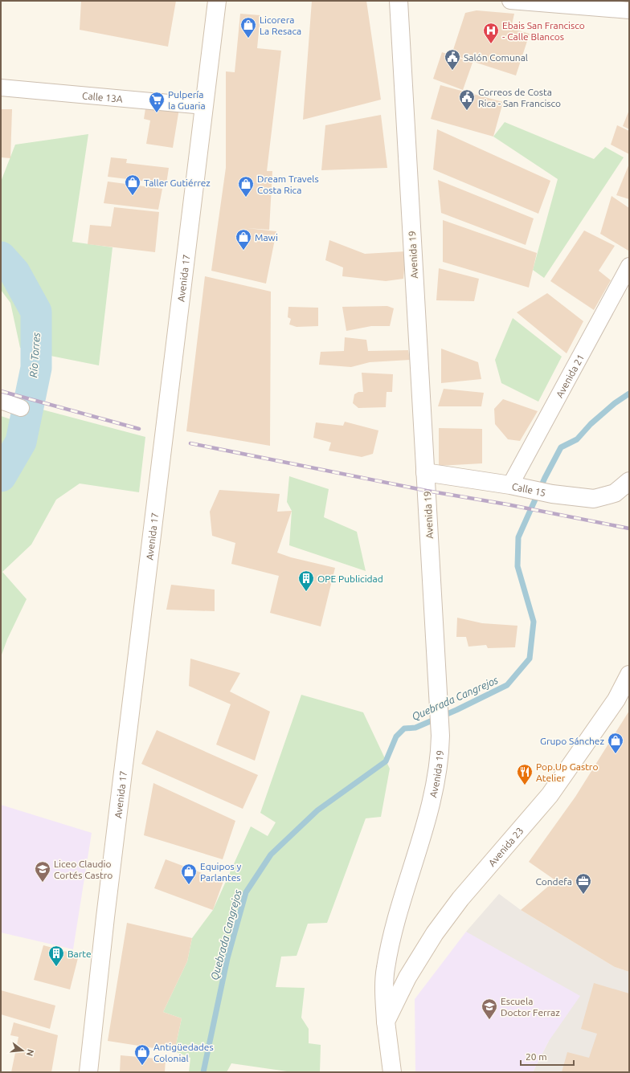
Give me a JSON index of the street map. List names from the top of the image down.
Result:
{
  "streets": {
    "main road": [
      "Avenida 19",
      "Avenida 17",
      "Calle 15",
      "Avenida 23"
    ],
    "street": ["Calle 13A", "Avenida 21"]
  },
  "crossings": [
    ["Calle 13A", "Avenida 17"],
    ["Avenida 19", "Calle 15"],
    ["Avenida 19", "Avenida 23"],
    ["Avenida 21", "Calle 15"]
  ],
  "water": ["Río Torres", "Quebrada Cangrejos"],
  "places": {
    "shop": [
      "Licorera La Resaca",
      "Taller Gutiérrez",
      "Dream Travels Costa Rica",
      "Mawi",
      "Grupo Sánchez",
      "Equipos y Parlantes",
      "Antigüedades Colonial"
    ],
    "hospital": ["Ebais San Francisco - Calle Blancos"],
    "public building": ["Salón Comunal", "Correos de Costa Rica - San Francisco"],
    "supermarket": ["Pulpería la Guaria"],
    "building": ["OPE Publicidad", "Barte"],
    "restaurant": ["Pop.Up Gastro Atelier"],
    "school or university": ["Liceo Claudio Cortés Castro", "Escuela Doctor Ferraz"],
    "office": ["Condefa"]
  },
  "scale_bar": "20 m",
  "north": "right"
}
